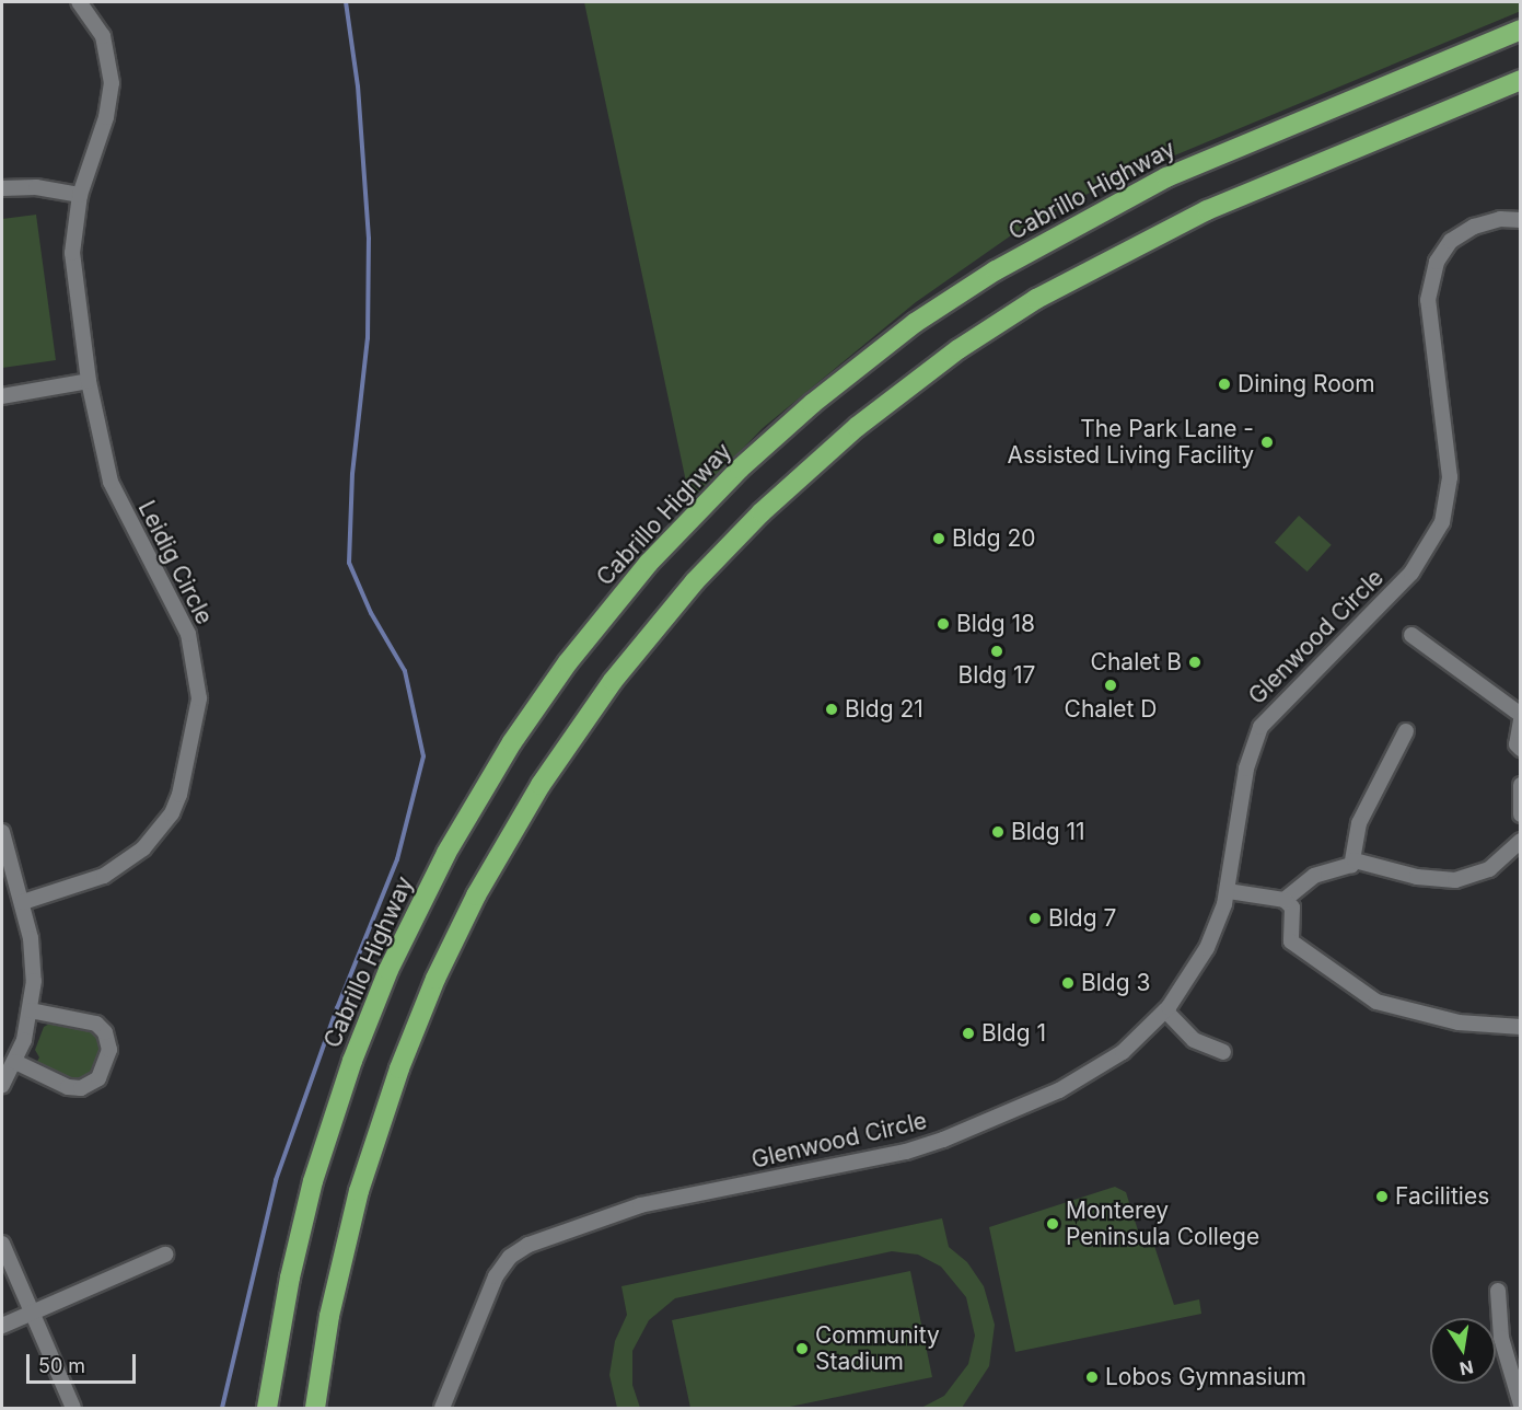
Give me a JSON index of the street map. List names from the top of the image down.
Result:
{
  "streets": {
    "highway": ["Cabrillo Highway"],
    "street": ["Leidig Circle", "Glenwood Circle"]
  },
  "places": [
    "Dining Room",
    "The Park Lane - Assisted Living Facility",
    "Bldg 20",
    "Bldg 18",
    "Bldg 17",
    "Chalet B",
    "Chalet D",
    "Bldg 21",
    "Bldg 11",
    "Bldg 7",
    "Bldg 3",
    "Bldg 1",
    "Facilities",
    "Monterey Peninsula College",
    "Community Stadium",
    "Lobos Gymnasium"
  ],
  "scale_bar": "50 m",
  "north": "bottom"
}
